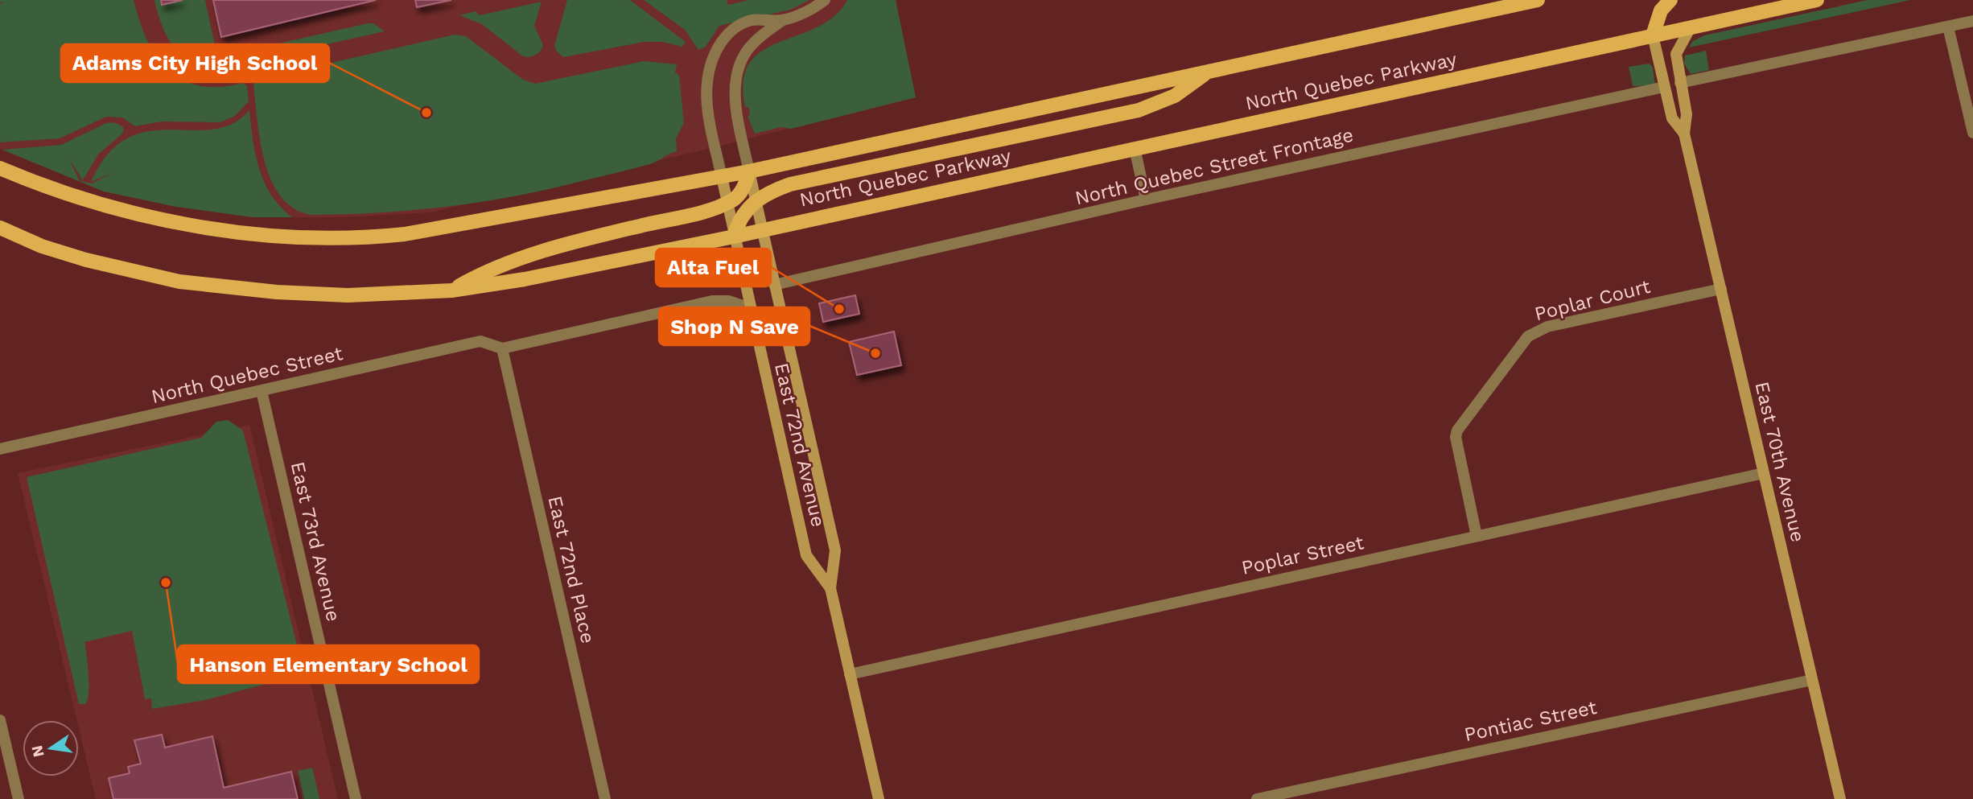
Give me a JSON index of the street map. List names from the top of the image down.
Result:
{
  "streets": {
    "main road": ["North Quebec Parkway", "East 72nd Avenue", "East 70th Avenue"],
    "street": [
      "North Quebec Street Frontage",
      "Poplar Court",
      "North Quebec Street",
      "East 73rd Avenue",
      "Poplar Street",
      "East 72nd Place",
      "Pontiac Street"
    ]
  },
  "crossings": [
    ["North Quebec Parkway", "East 72nd Avenue"],
    ["North Quebec Parkway", "East 70th Avenue"],
    ["North Quebec Street Frontage", "East 72nd Avenue"],
    ["North Quebec Street Frontage", "East 70th Avenue"],
    ["Poplar Court", "East 70th Avenue"],
    ["Poplar Court", "Poplar Street"],
    ["North Quebec Street", "East 73rd Avenue"],
    ["North Quebec Street", "East 72nd Place"],
    ["East 72nd Avenue", "Poplar Street"],
    ["East 70th Avenue", "Poplar Street"],
    ["East 70th Avenue", "Pontiac Street"]
  ],
  "places": [
    "Adams City High School",
    "Alta Fuel",
    "Shop N Save",
    "Hanson Elementary School"
  ],
  "north": "left"
}
